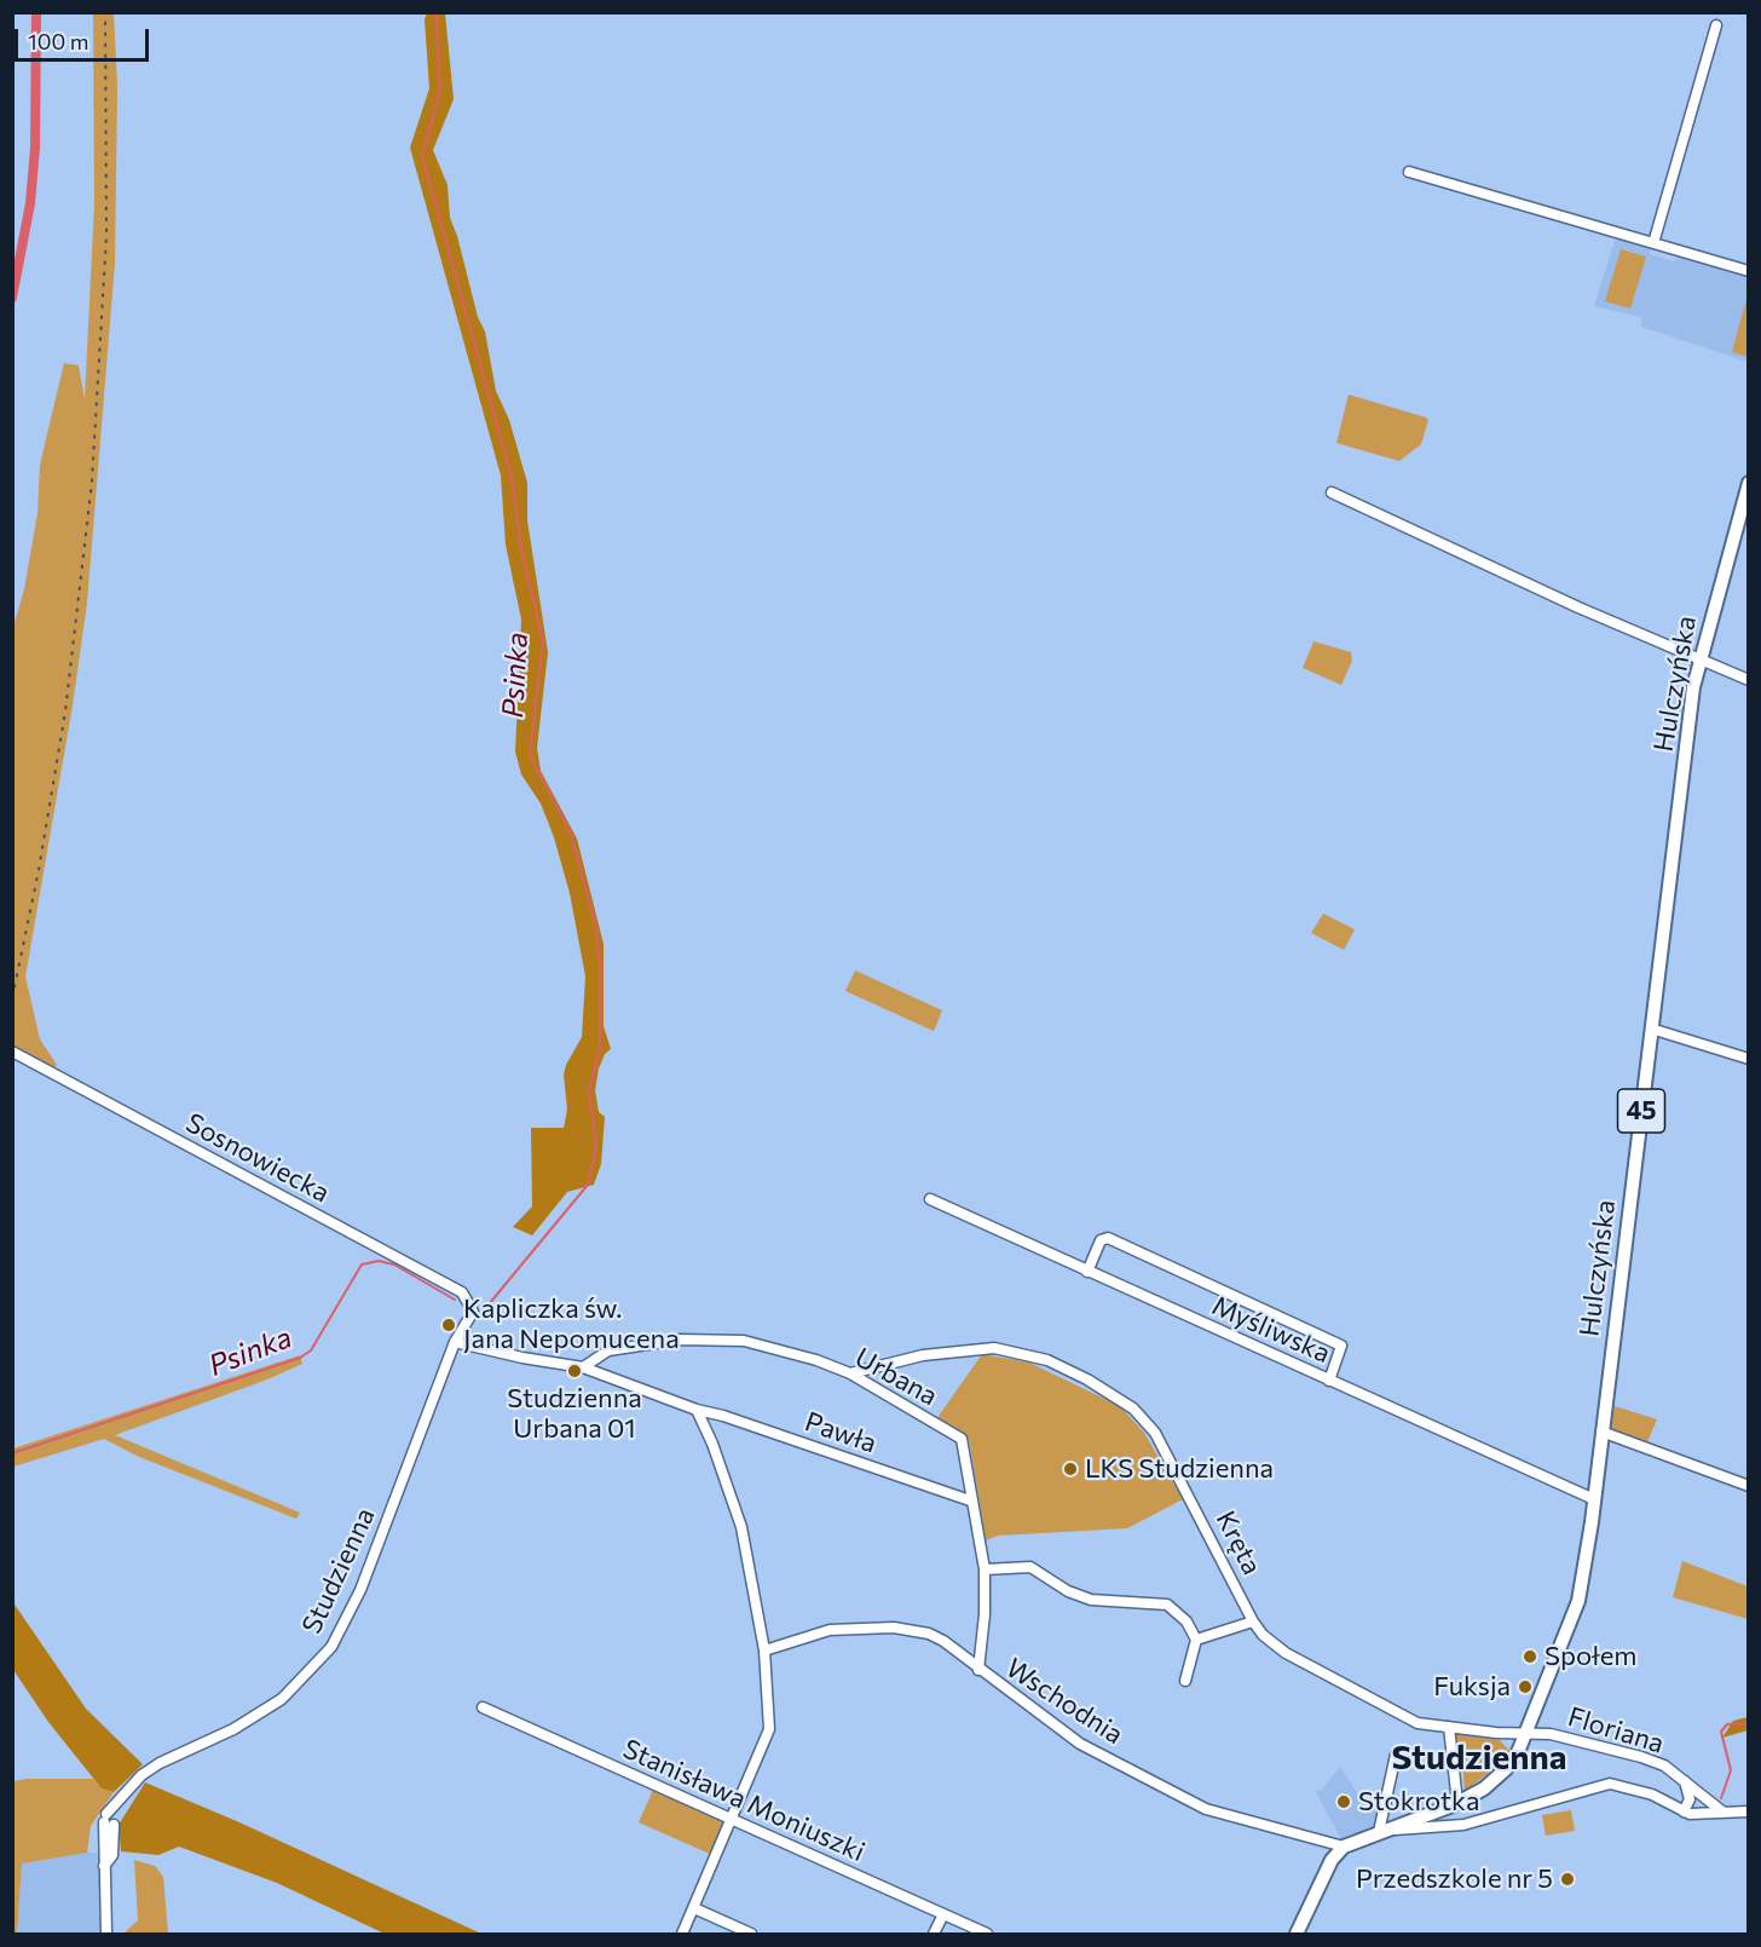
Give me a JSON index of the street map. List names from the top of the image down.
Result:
{
  "streets": {
    "main road": ["Hulczyńska", "45"],
    "street": [
      "Sosnowiecka",
      "Myśliwska",
      "Urbana",
      "Pawła",
      "Kręta",
      "Studzienna",
      "Wschodnia",
      "Floriana",
      "Stanisława Moniuszki"
    ]
  },
  "crossings": [
    ["Hulczyńska", "Myśliwska"],
    ["Hulczyńska", "Kręta"],
    ["Hulczyńska", "Wschodnia"],
    ["Hulczyńska", "Floriana"],
    ["Sosnowiecka", "Studzienna"],
    ["Urbana", "Pawła"],
    ["Urbana", "Kręta"],
    ["Urbana", "Wschodnia"],
    ["Pawła", "Studzienna"],
    ["Kręta", "Floriana"]
  ],
  "districts": ["Studzienna"],
  "water": ["Psinka"],
  "places": [
    "Kapliczka św. Jana Nepomucena",
    "Studzienna Urbana 01",
    "LKS Studzienna",
    "Społem",
    "Fuksja",
    "Stokrotka",
    "Przedszkole nr 5"
  ],
  "scale_bar": "100 m"
}
